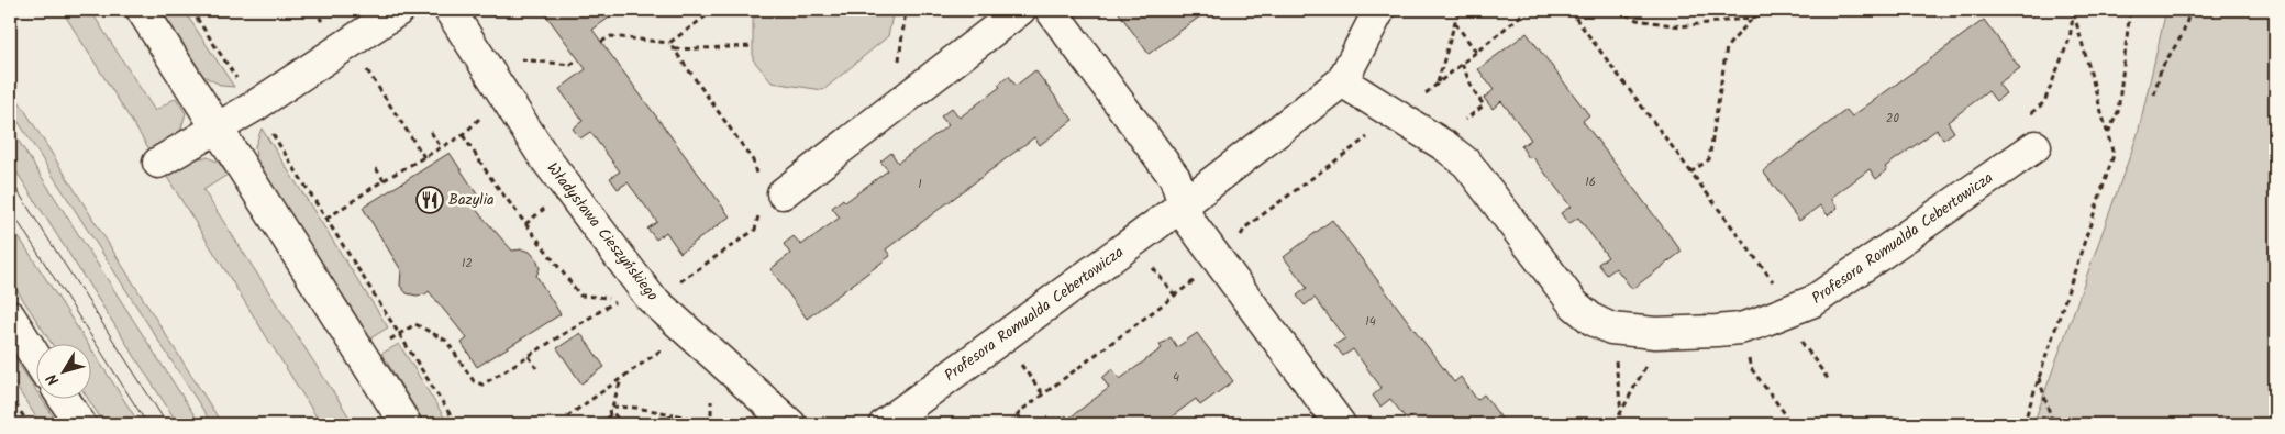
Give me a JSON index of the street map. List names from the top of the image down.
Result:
{
  "streets": {
    "street": ["Władysława Cieszyńskiego", "Profesora Romualda Cebertowicza"]
  },
  "places": {
    "restaurant": ["Bazylia"]
  },
  "house_numbers": [
    "20",
    "16",
    "1",
    "12",
    "14",
    "4"
  ],
  "north": "bottom left"
}
